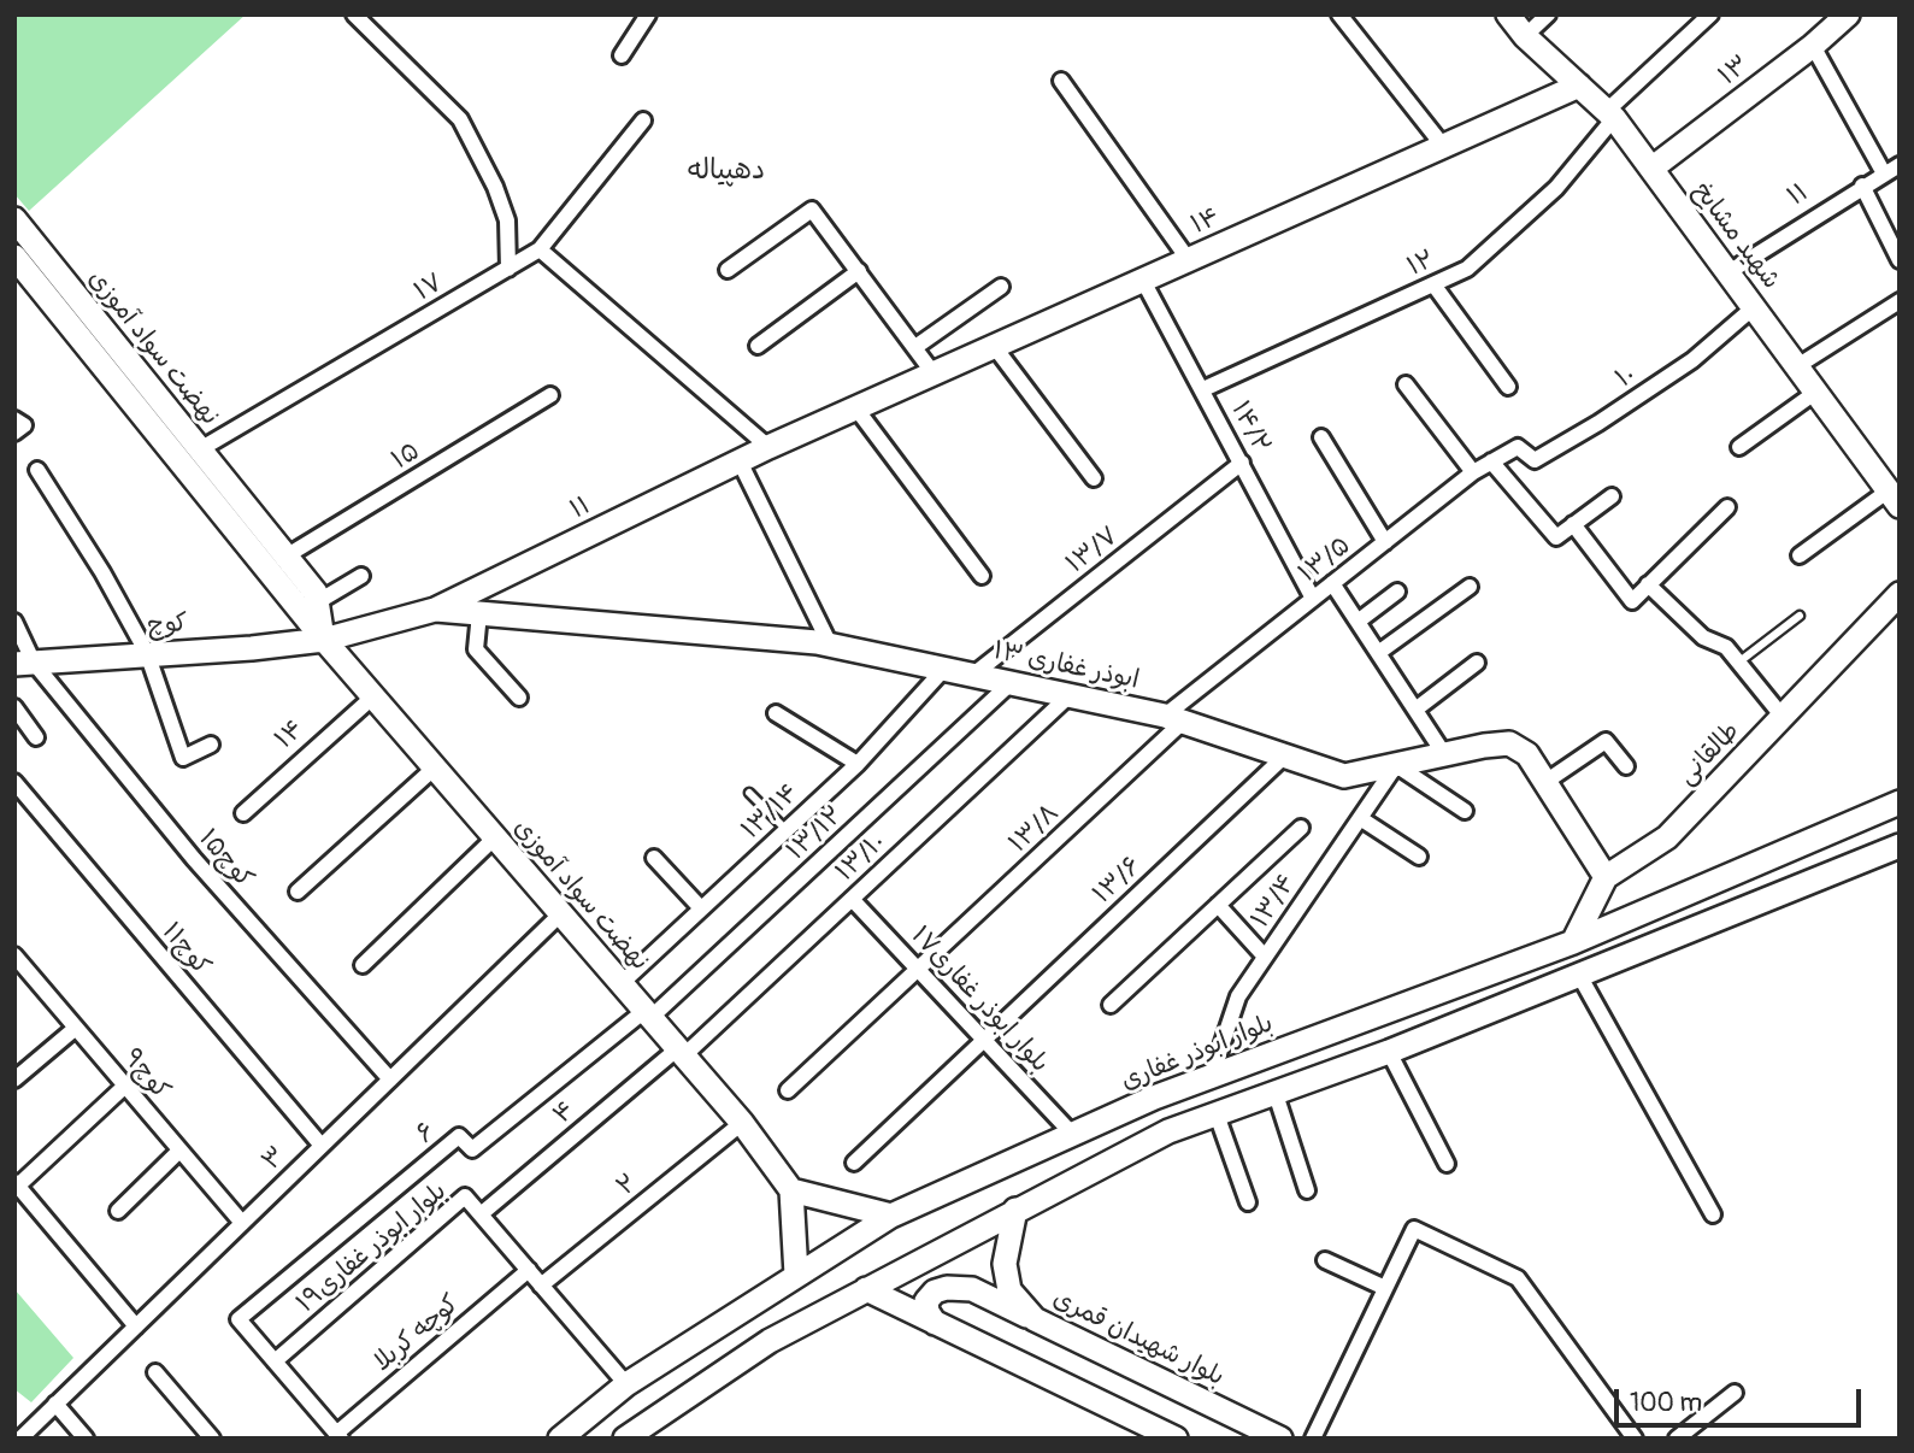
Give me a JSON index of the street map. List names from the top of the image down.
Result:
{
  "streets": {
    "street": [
      "۱۳",
      "۱۱",
      "۱۴",
      "شهید مشایخ",
      "۱۲",
      "۱۷",
      "نهضت سواد آموزی",
      "۱۰",
      "۱۴/۲",
      "۱۵",
      "۱۳/۷",
      "۱۳/۵",
      "کوچ",
      "۱۳ ابوذر غفاری",
      "طالقانی",
      "۱۳/۱۴",
      "۱۳/۸",
      "۱۳/۱۲",
      "۱۳/۱۰",
      "۱۵کوچ",
      "۱۳/۶",
      "۱۳/۴",
      "۱۱کوچ",
      "بلوار ابوذر غفاری۱۷",
      "بلوار ابوذر غفاری",
      "۹کوچ",
      "۴",
      "۶",
      "۳",
      "۲",
      "بلوار ابوذر غفاری۱۹",
      "کوچه کربلا",
      "بلوار شهیدان قمری"
    ]
  },
  "crossings": [
    ["۱۳", "شهید مشایخ"],
    ["۱۱", "۱۴"],
    ["۱۱", "شهید مشایخ"],
    ["۱۱", "نهضت سواد آموزی"],
    ["۱۱", "کوچ"],
    ["۱۱", "۱۳ ابوذر غفاری"],
    ["۱۴", "شهید مشایخ"],
    ["۱۴", "نهضت سواد آموزی"],
    ["۱۴", "۱۴/۲"],
    ["شهید مشایخ", "۱۲"],
    ["شهید مشایخ", "۱۰"],
    ["۱۲", "۱۴/۲"],
    ["۱۷", "نهضت سواد آموزی"],
    ["نهضت سواد آموزی", "۱۵"],
    ["نهضت سواد آموزی", "کوچ"],
    ["نهضت سواد آموزی", "۱۳/۱۴"],
    ["نهضت سواد آموزی", "۱۳/۱۲"],
    ["نهضت سواد آموزی", "۱۳/۱۰"],
    ["نهضت سواد آموزی", "۴"],
    ["نهضت سواد آموزی", "۶"],
    ["نهضت سواد آموزی", "۳"],
    ["نهضت سواد آموزی", "۲"],
    ["۱۰", "۱۳/۵"],
    ["۱۴/۲", "۱۳/۷"],
    ["۱۴/۲", "۱۳/۵"],
    ["۱۳/۷", "۱۳ ابوذر غفاری"],
    ["۱۳/۵", "۱۳ ابوذر غفاری"],
    ["۱۳/۵", "۱۳/۸"],
    ["کوچ", "۱۵کوچ"],
    ["۱۳ ابوذر غفاری", "طالقانی"],
    ["۱۳ ابوذر غفاری", "۱۳/۱۴"],
    ["۱۳ ابوذر غفاری", "۱۳/۸"],
    ["۱۳ ابوذر غفاری", "۱۳/۱۲"],
    ["۱۳ ابوذر غفاری", "۱۳/۱۰"],
    ["۱۳ ابوذر غفاری", "۱۳/۶"],
    ["۱۳ ابوذر غفاری", "۱۳/۴"],
    ["۱۳/۸", "بلوار ابوذر غفاری۱۷"],
    ["۱۳/۱۲", "۶"],
    ["۱۳/۱۰", "بلوار ابوذر غفاری۱۷"],
    ["۱۳/۱۰", "۴"],
    ["۱۵کوچ", "۳"],
    ["۱۳/۶", "بلوار ابوذر غفاری۱۷"],
    ["۱۳/۴", "بلوار ابوذر غفاری"],
    ["۱۱کوچ", "۳"],
    ["بلوار ابوذر غفاری۱۷", "بلوار ابوذر غفاری"],
    ["بلوار ابوذر غفاری", "بلوار ابوذر غفاری۱۹"],
    ["۹کوچ", "۳"],
    ["۴", "بلوار ابوذر غفاری۱۹"],
    ["۶", "بلوار ابوذر غفاری۱۹"],
    ["۲", "بلوار ابوذر غفاری۱۹"],
    ["بلوار ابوذر غفاری۱۹", "کوچه کربلا"]
  ],
  "districts": ["دهپیاله"],
  "scale_bar": "100 m"
}
